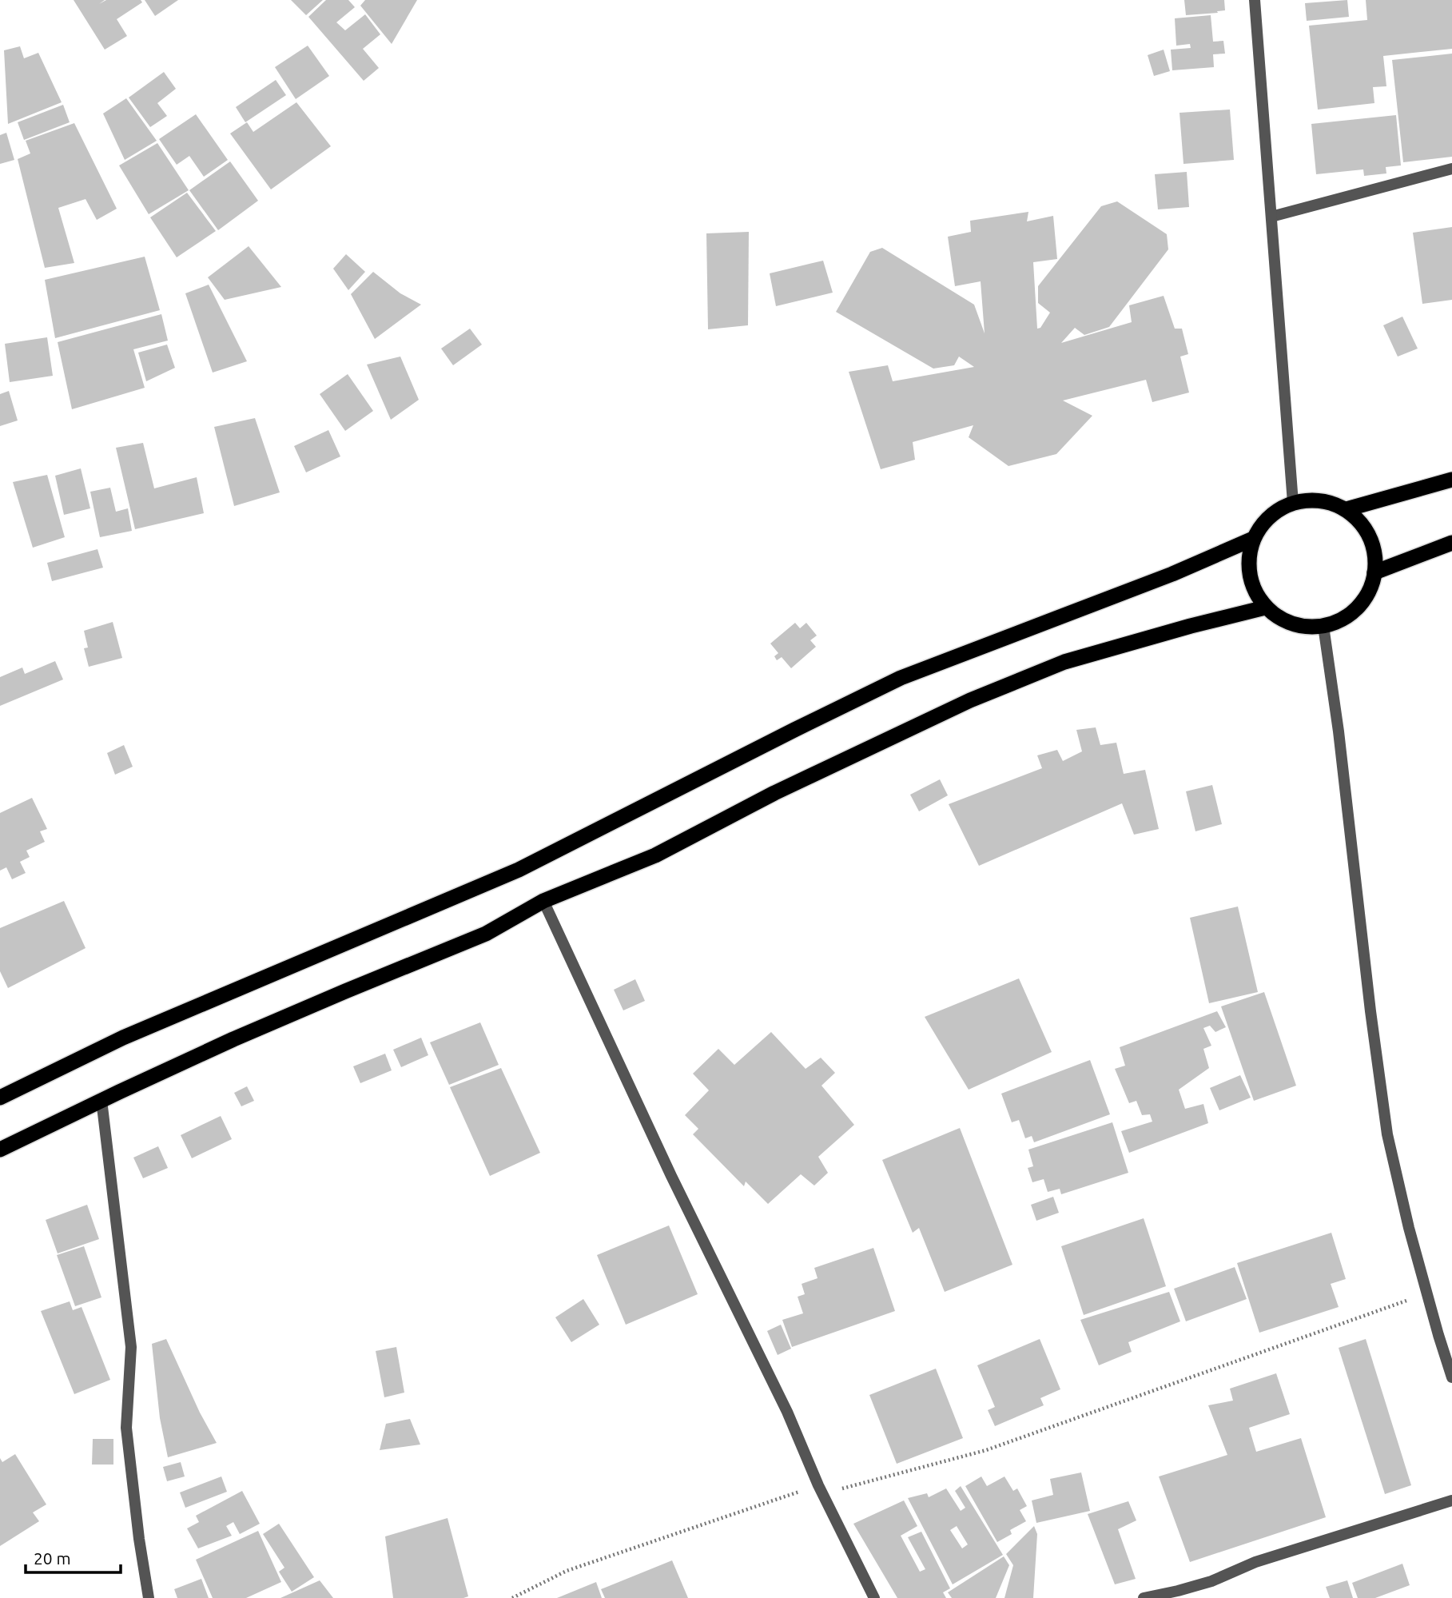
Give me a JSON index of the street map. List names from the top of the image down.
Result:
{
  "scale_bar": "20 m"
}
